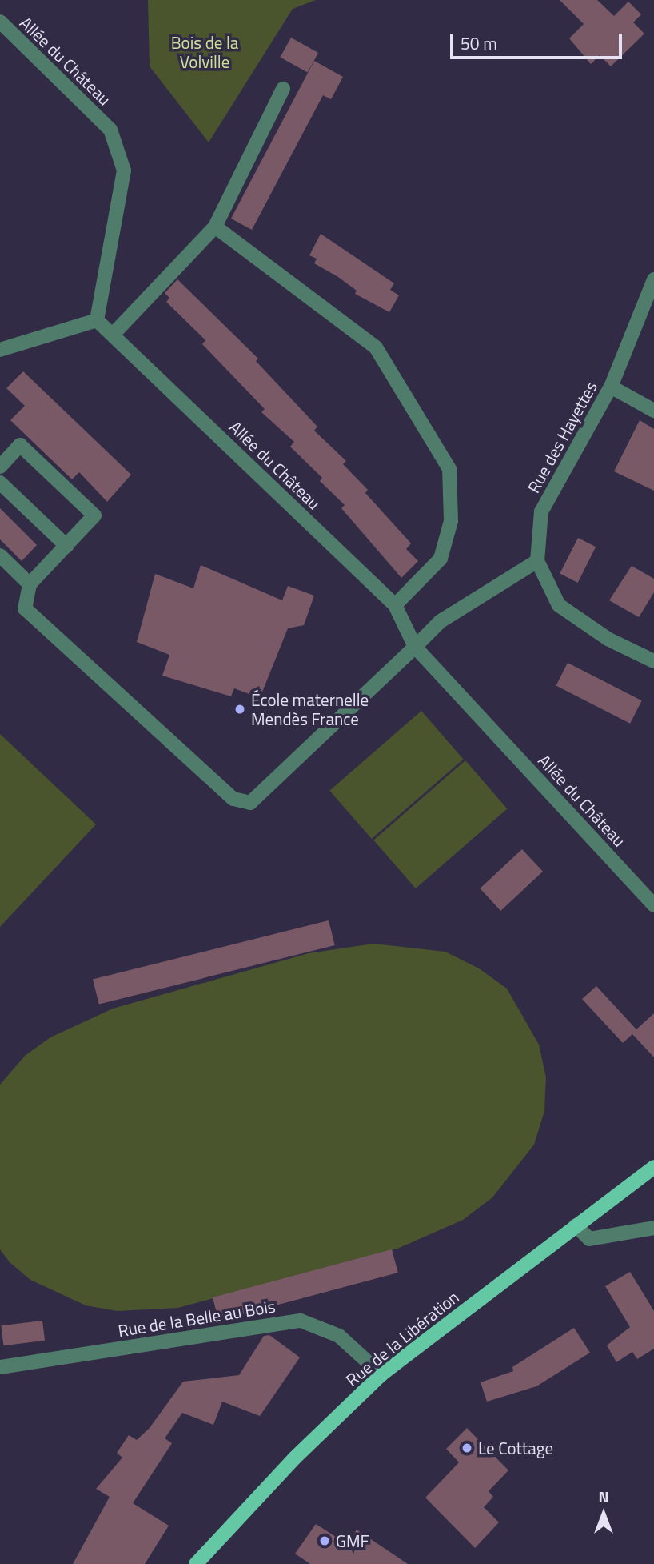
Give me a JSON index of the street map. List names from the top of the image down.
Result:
{
  "streets": {
    "main road": ["Rue de la Libération"],
    "street": ["Allée du Château", "Rue des Hayettes", "Rue de la Belle au Bois"]
  },
  "crossings": [
    ["Rue de la Belle au Bois", "Rue de la Libération"]
  ],
  "parks": ["Bois de la Volville"],
  "places": ["École maternelle Mendès France", "Le Cottage", "GMF"],
  "scale_bar": "50 m",
  "north": "top"
}
